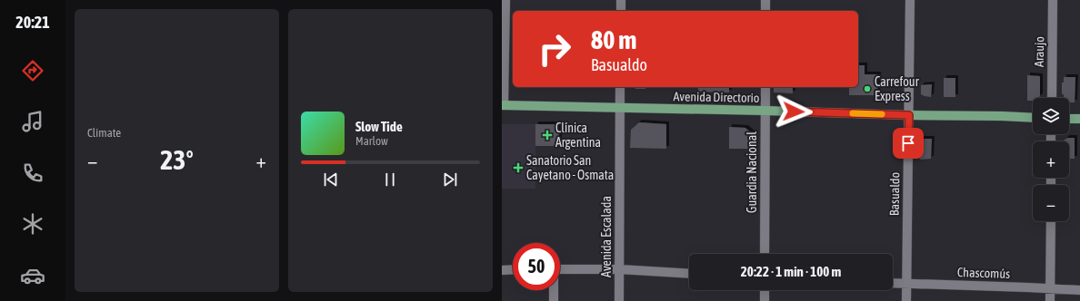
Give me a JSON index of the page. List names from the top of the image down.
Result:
{
  "streets": {
    "main road": ["Avenida Directorio"],
    "street": [
      "Araujo",
      "Guardia Nacional",
      "Basualdo",
      "Avenida Escalada",
      "Chascomús"
    ]
  },
  "crossings": [
    ["Avenida Directorio", "Guardia Nacional"],
    ["Avenida Directorio", "Basualdo"],
    ["Avenida Directorio", "Avenida Escalada"],
    ["Basualdo", "Chascomús"]
  ],
  "places": {
    "other": ["Carrefour Express"],
    "health": ["Clínica Argentina", "Sanatorio San Cayetano - Osmata"]
  },
  "page": {
    "tabs": "20:21",
    "tile": "Climate",
    "turn": ["80 m", "Basualdo"],
    "map_buttons": ["+", "−"],
    "song": ["Slow Tide", "Marlow"],
    "heat": ["−", "23°", "+"],
    "limit": "50",
    "trip": "20:22 · 1 min · 100 m"
  }
}
